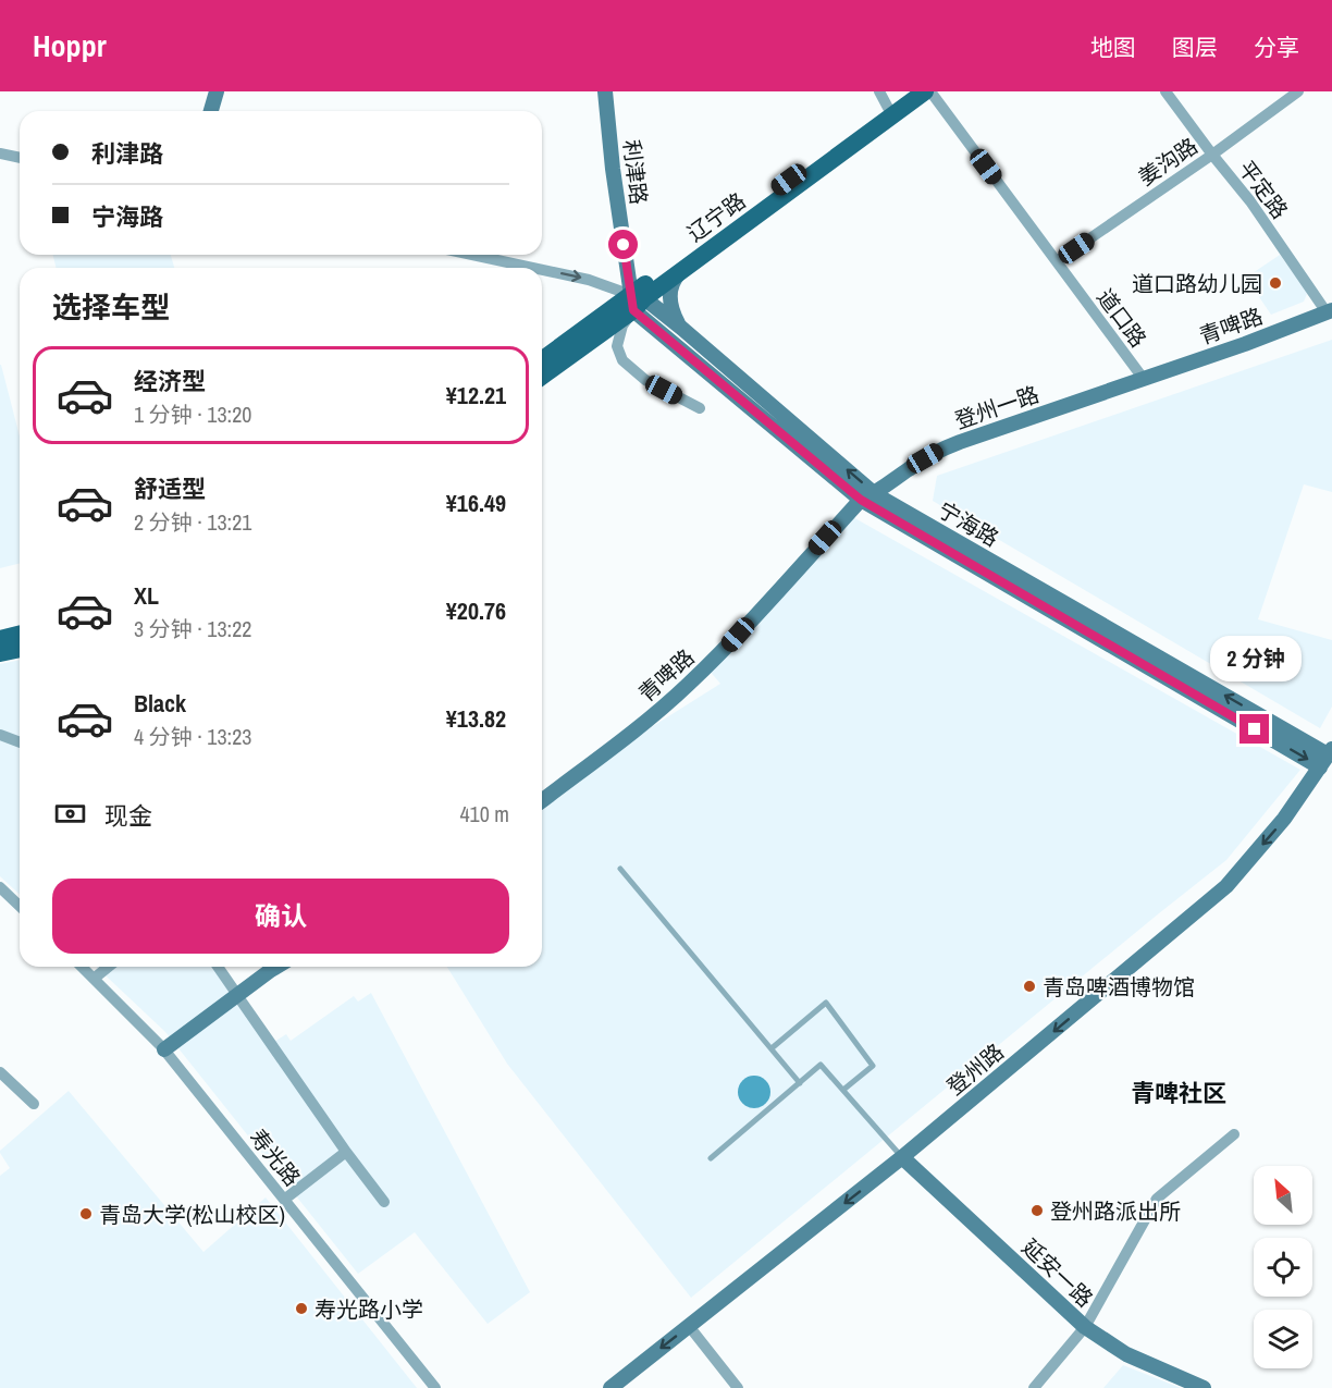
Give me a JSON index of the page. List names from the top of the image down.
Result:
{
  "streets": {
    "main road": ["辽宁路"],
    "street": [
      "姜沟路",
      "利津路",
      "平定路",
      "道口路",
      "青啤路",
      "登州一路",
      "宁海路",
      "登州路",
      "寿光路",
      "延安一路"
    ]
  },
  "crossings": [
    ["姜沟路", "平定路"],
    ["姜沟路", "道口路"],
    ["利津路", "辽宁路"],
    ["利津路", "宁海路"],
    ["平定路", "青啤路"],
    ["辽宁路", "宁海路"],
    ["道口路", "青啤路"],
    ["道口路", "登州一路"],
    ["青啤路", "登州一路"],
    ["青啤路", "宁海路"],
    ["登州一路", "宁海路"],
    ["宁海路", "登州路"],
    ["登州路", "延安一路"]
  ],
  "one_way": ["登州路"],
  "districts": ["青啤社区"],
  "places": [
    "道口路幼儿园",
    "青岛啤酒博物馆",
    "登州路派出所",
    "青岛大学(松山校区)",
    "寿光路小学"
  ],
  "north": "top left",
  "page": {
    "header": "Hoppr",
    "nav": ["地图", "图层", "分享"],
    "banner": ["利津路", "宁海路"],
    "heading": "选择车型",
    "list": [
      {
        "name": "经济型",
        "note": "1 分钟 · 13:20",
        "value": "¥12.21"
      },
      {
        "name": "舒适型",
        "note": "2 分钟 · 13:21",
        "value": "¥16.49"
      },
      {
        "name": "XL",
        "note": "3 分钟 · 13:22",
        "value": "¥20.76"
      },
      {
        "name": "Black",
        "note": "4 分钟 · 13:23",
        "value": "¥13.82"
      }
    ],
    "bubble": "2 分钟",
    "pay": ["现金", "410 m"],
    "buttons": "确认"
  }
}
